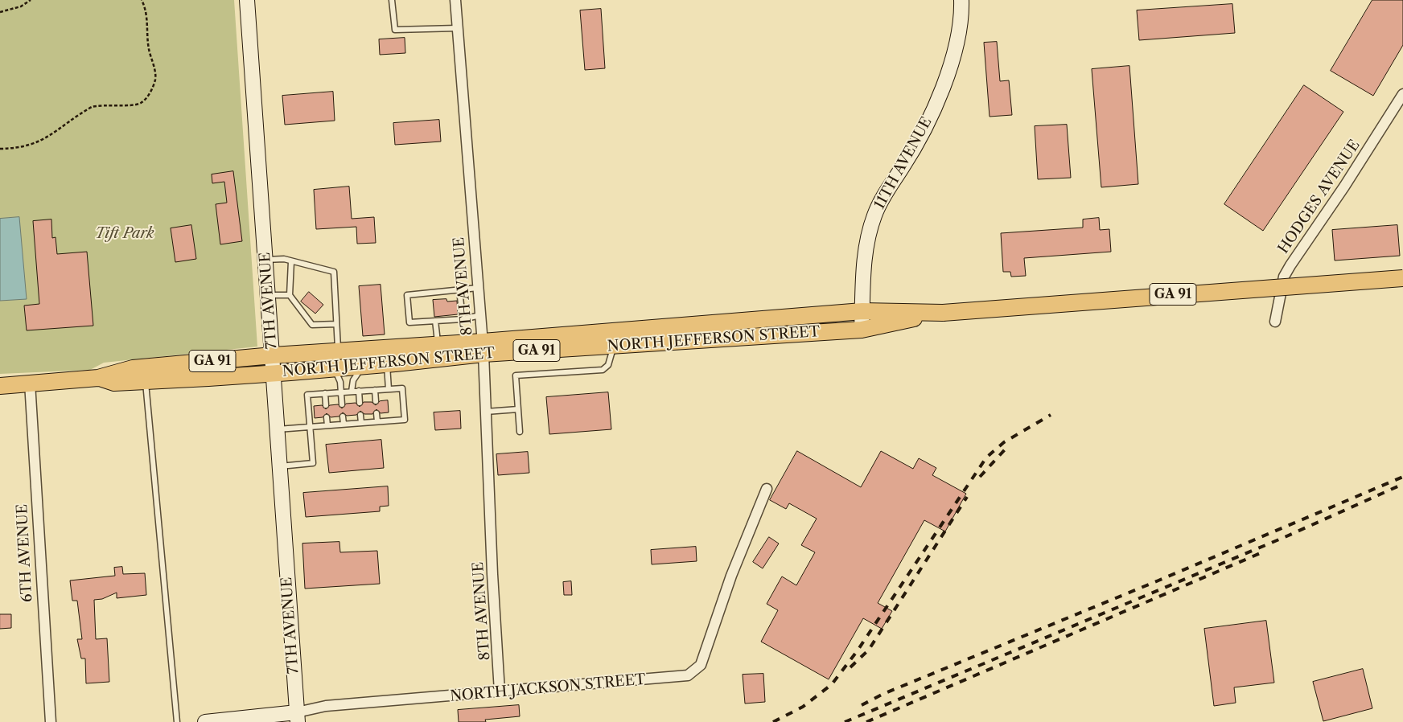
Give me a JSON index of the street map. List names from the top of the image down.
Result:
{
  "streets": {
    "main road": ["GA 91", "NORTH JEFFERSON STREET"],
    "street": [
      "11TH AVENUE",
      "HODGES AVENUE",
      "8TH AVENUE",
      "7TH AVENUE",
      "6TH AVENUE",
      "NORTH JACKSON STREET"
    ]
  },
  "crossings": [
    ["11TH AVENUE", "NORTH JEFFERSON STREET"],
    ["8TH AVENUE", "NORTH JEFFERSON STREET"],
    ["8TH AVENUE", "NORTH JACKSON STREET"],
    ["7TH AVENUE", "NORTH JEFFERSON STREET"],
    ["7TH AVENUE", "NORTH JACKSON STREET"],
    ["NORTH JEFFERSON STREET", "6TH AVENUE"]
  ],
  "parks": ["Tift Park"]
}
